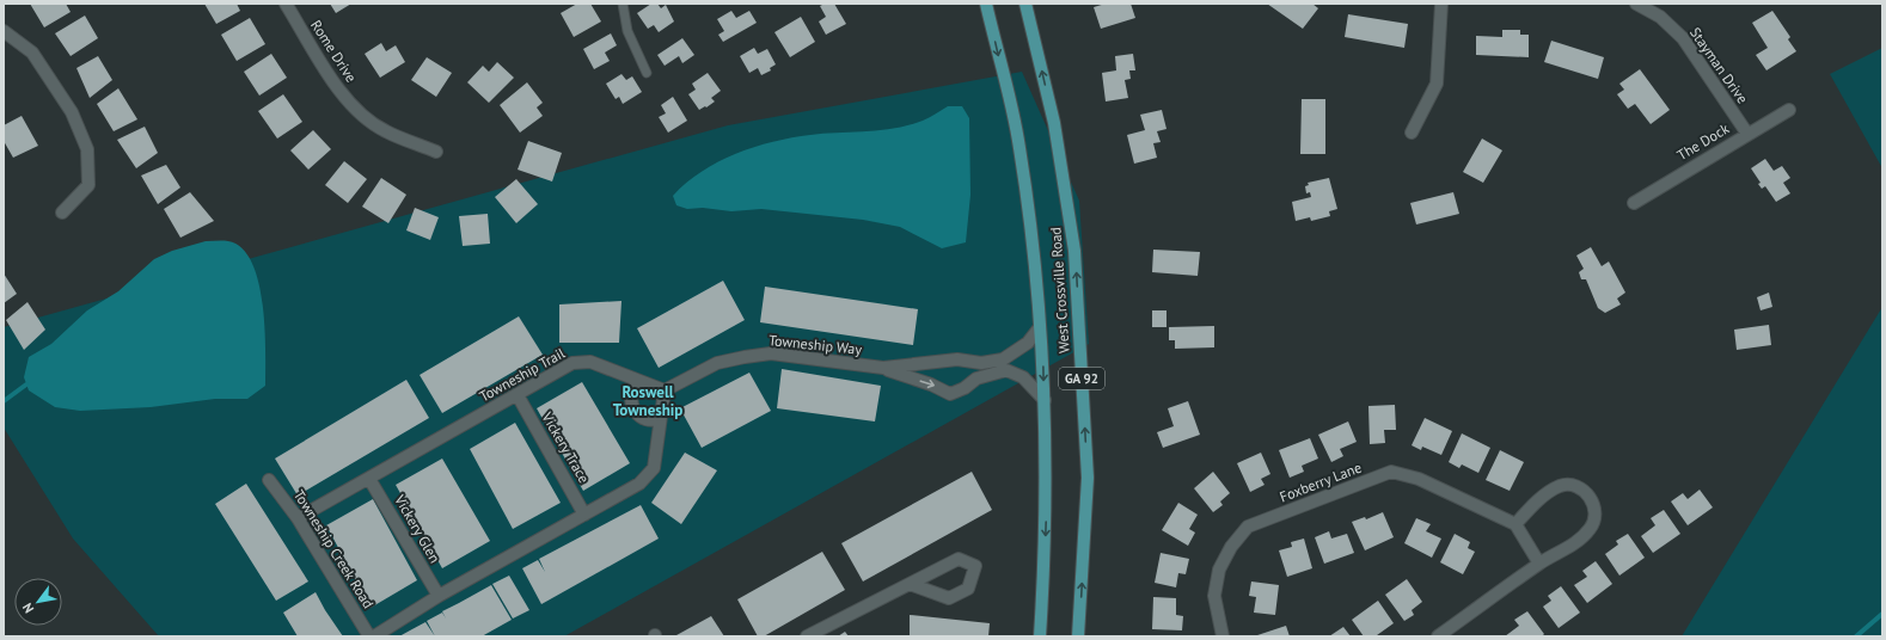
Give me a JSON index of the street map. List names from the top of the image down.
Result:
{
  "streets": {
    "main road": ["West Crossville Road", "GA 92"],
    "street": [
      "Rome Drive",
      "Stayman Drive",
      "The Dock",
      "Towneship Way",
      "Towneship Trail",
      "Vickery Trace",
      "Foxberry Lane",
      "Vickery Glen",
      "Towneship Creek Road"
    ]
  },
  "crossings": [
    ["Stayman Drive", "The Dock"],
    ["Towneship Way", "Towneship Trail"],
    ["Towneship Trail", "Vickery Trace"],
    ["Towneship Trail", "Vickery Glen"],
    ["Towneship Trail", "Towneship Creek Road"]
  ],
  "districts": ["Roswell Towneship"],
  "north": "bottom left"
}
